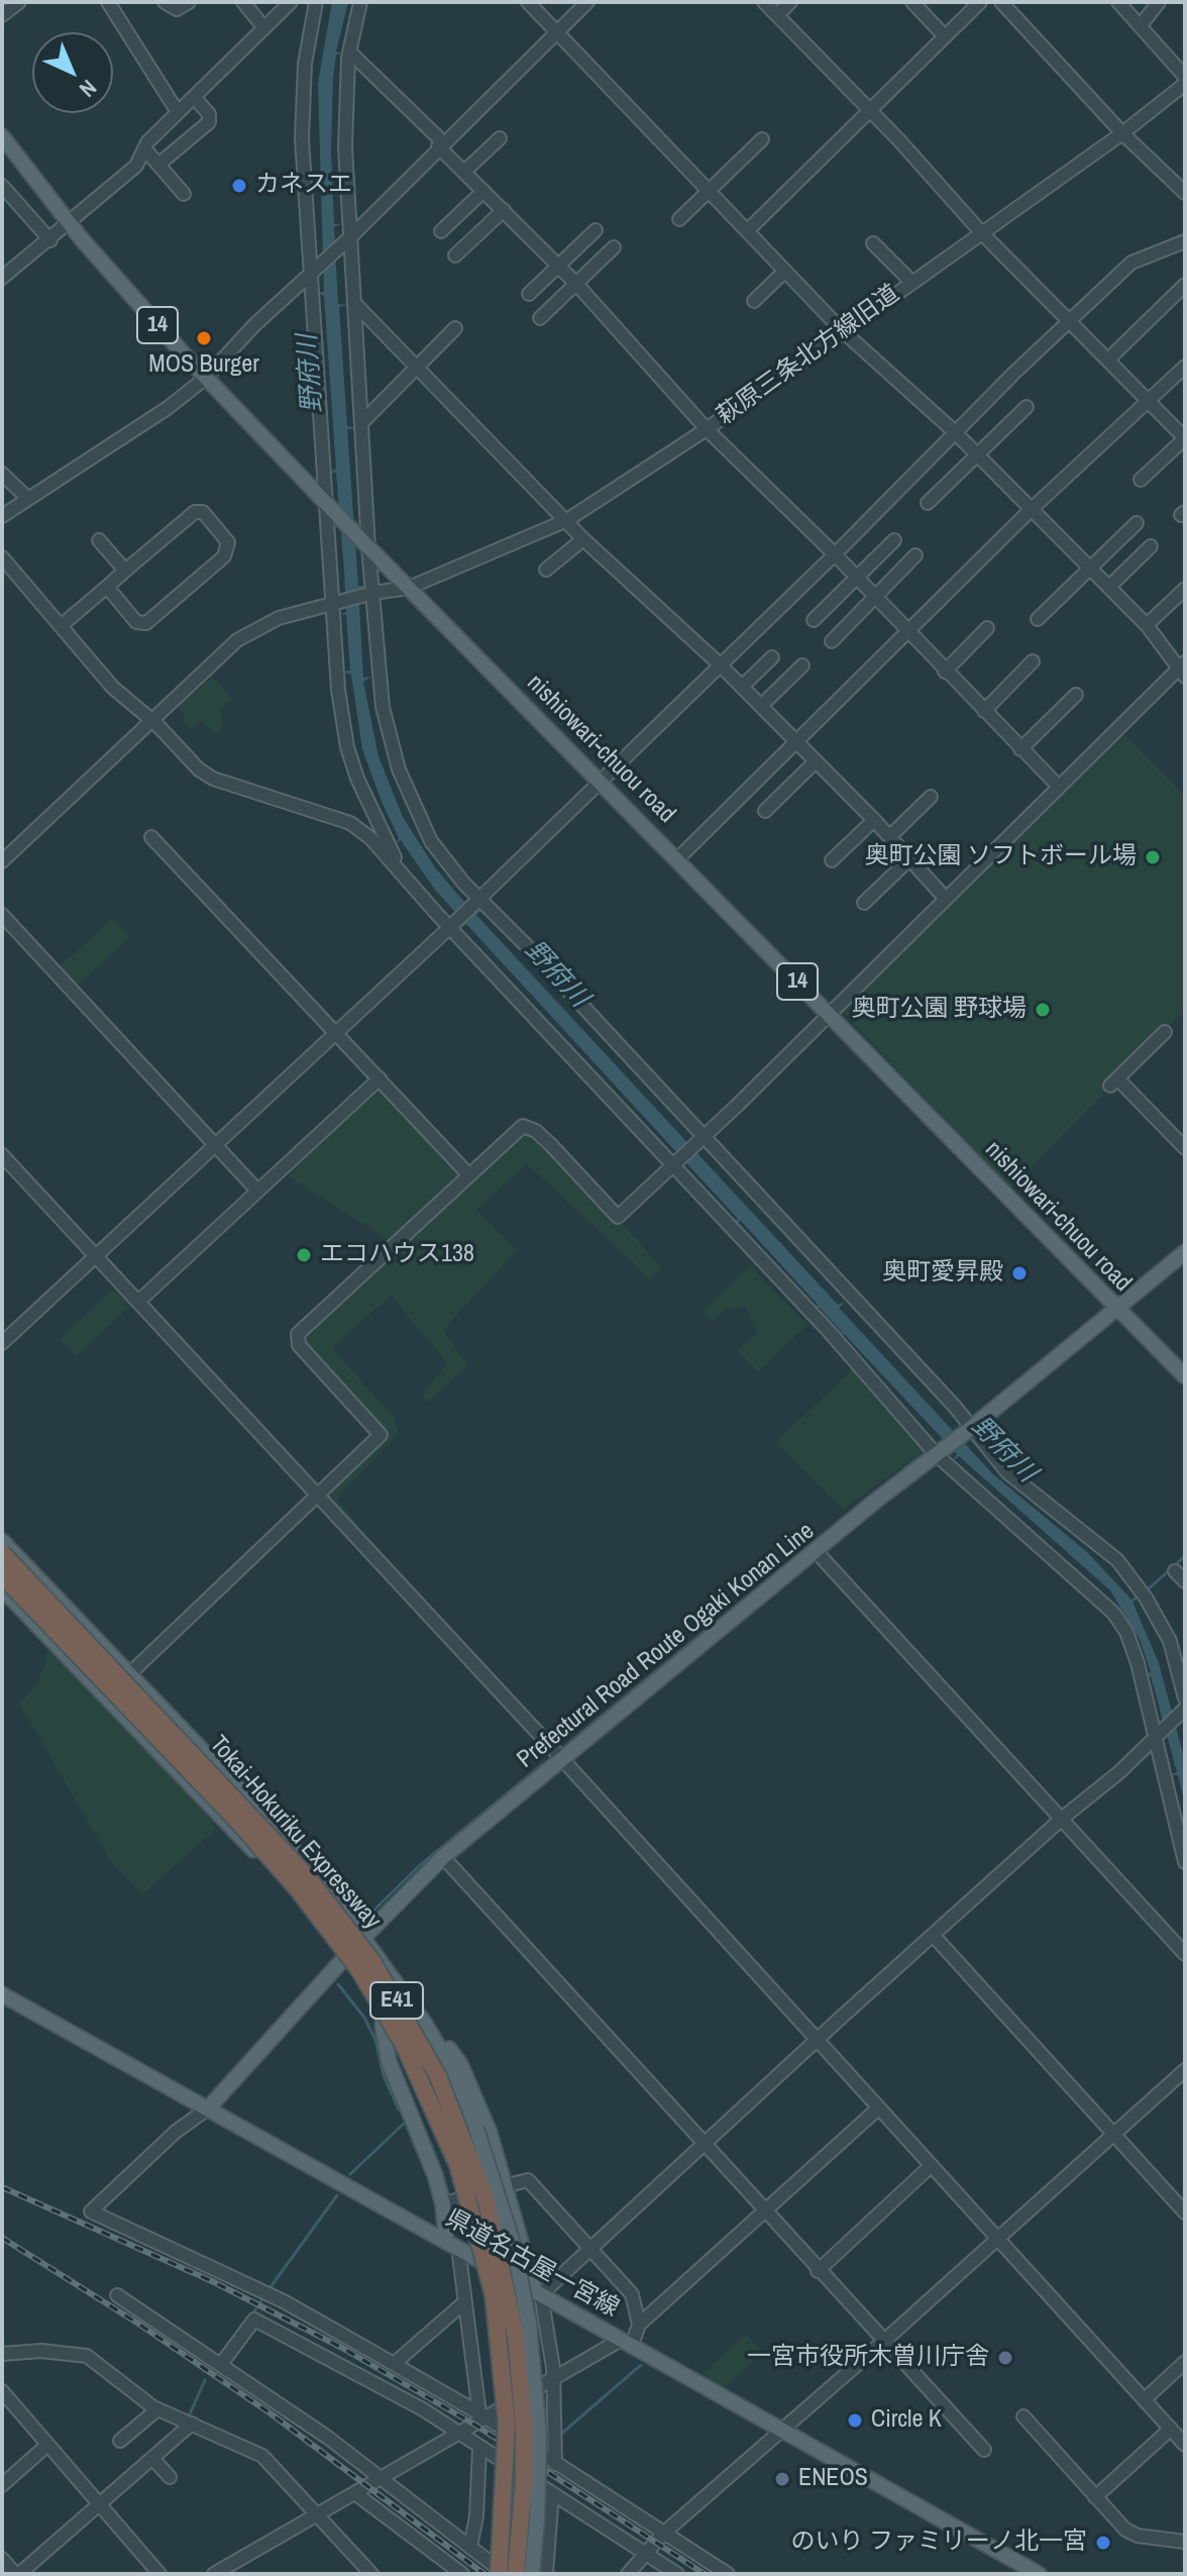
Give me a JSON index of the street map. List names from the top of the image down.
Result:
{
  "streets": {
    "highway": ["Tokai-Hokuriku Expressway", "E41"],
    "main road": [
      "14",
      "nishiowari-chuou road",
      "Prefectural Road Route Ogaki Konan Line",
      "県道名古屋一宮線"
    ],
    "street": ["萩原三条北方線旧道"]
  },
  "crossings": [
    ["萩原三条北方線旧道", "nishiowari-chuou road"],
    ["nishiowari-chuou road", "Prefectural Road Route Ogaki Konan Line"],
    ["Prefectural Road Route Ogaki Konan Line", "県道名古屋一宮線"]
  ],
  "water": ["野府川"],
  "places": [
    "カネスエ",
    "MOS Burger",
    "奥町公園 ソフトボール場",
    "奥町公園 野球場",
    "エコハウス138",
    "奥町愛昇殿",
    "一宮市役所木曽川庁舎",
    "Circle K",
    "ENEOS",
    "のいり ファミリーノ北一宮"
  ],
  "north": "bottom right"
}
